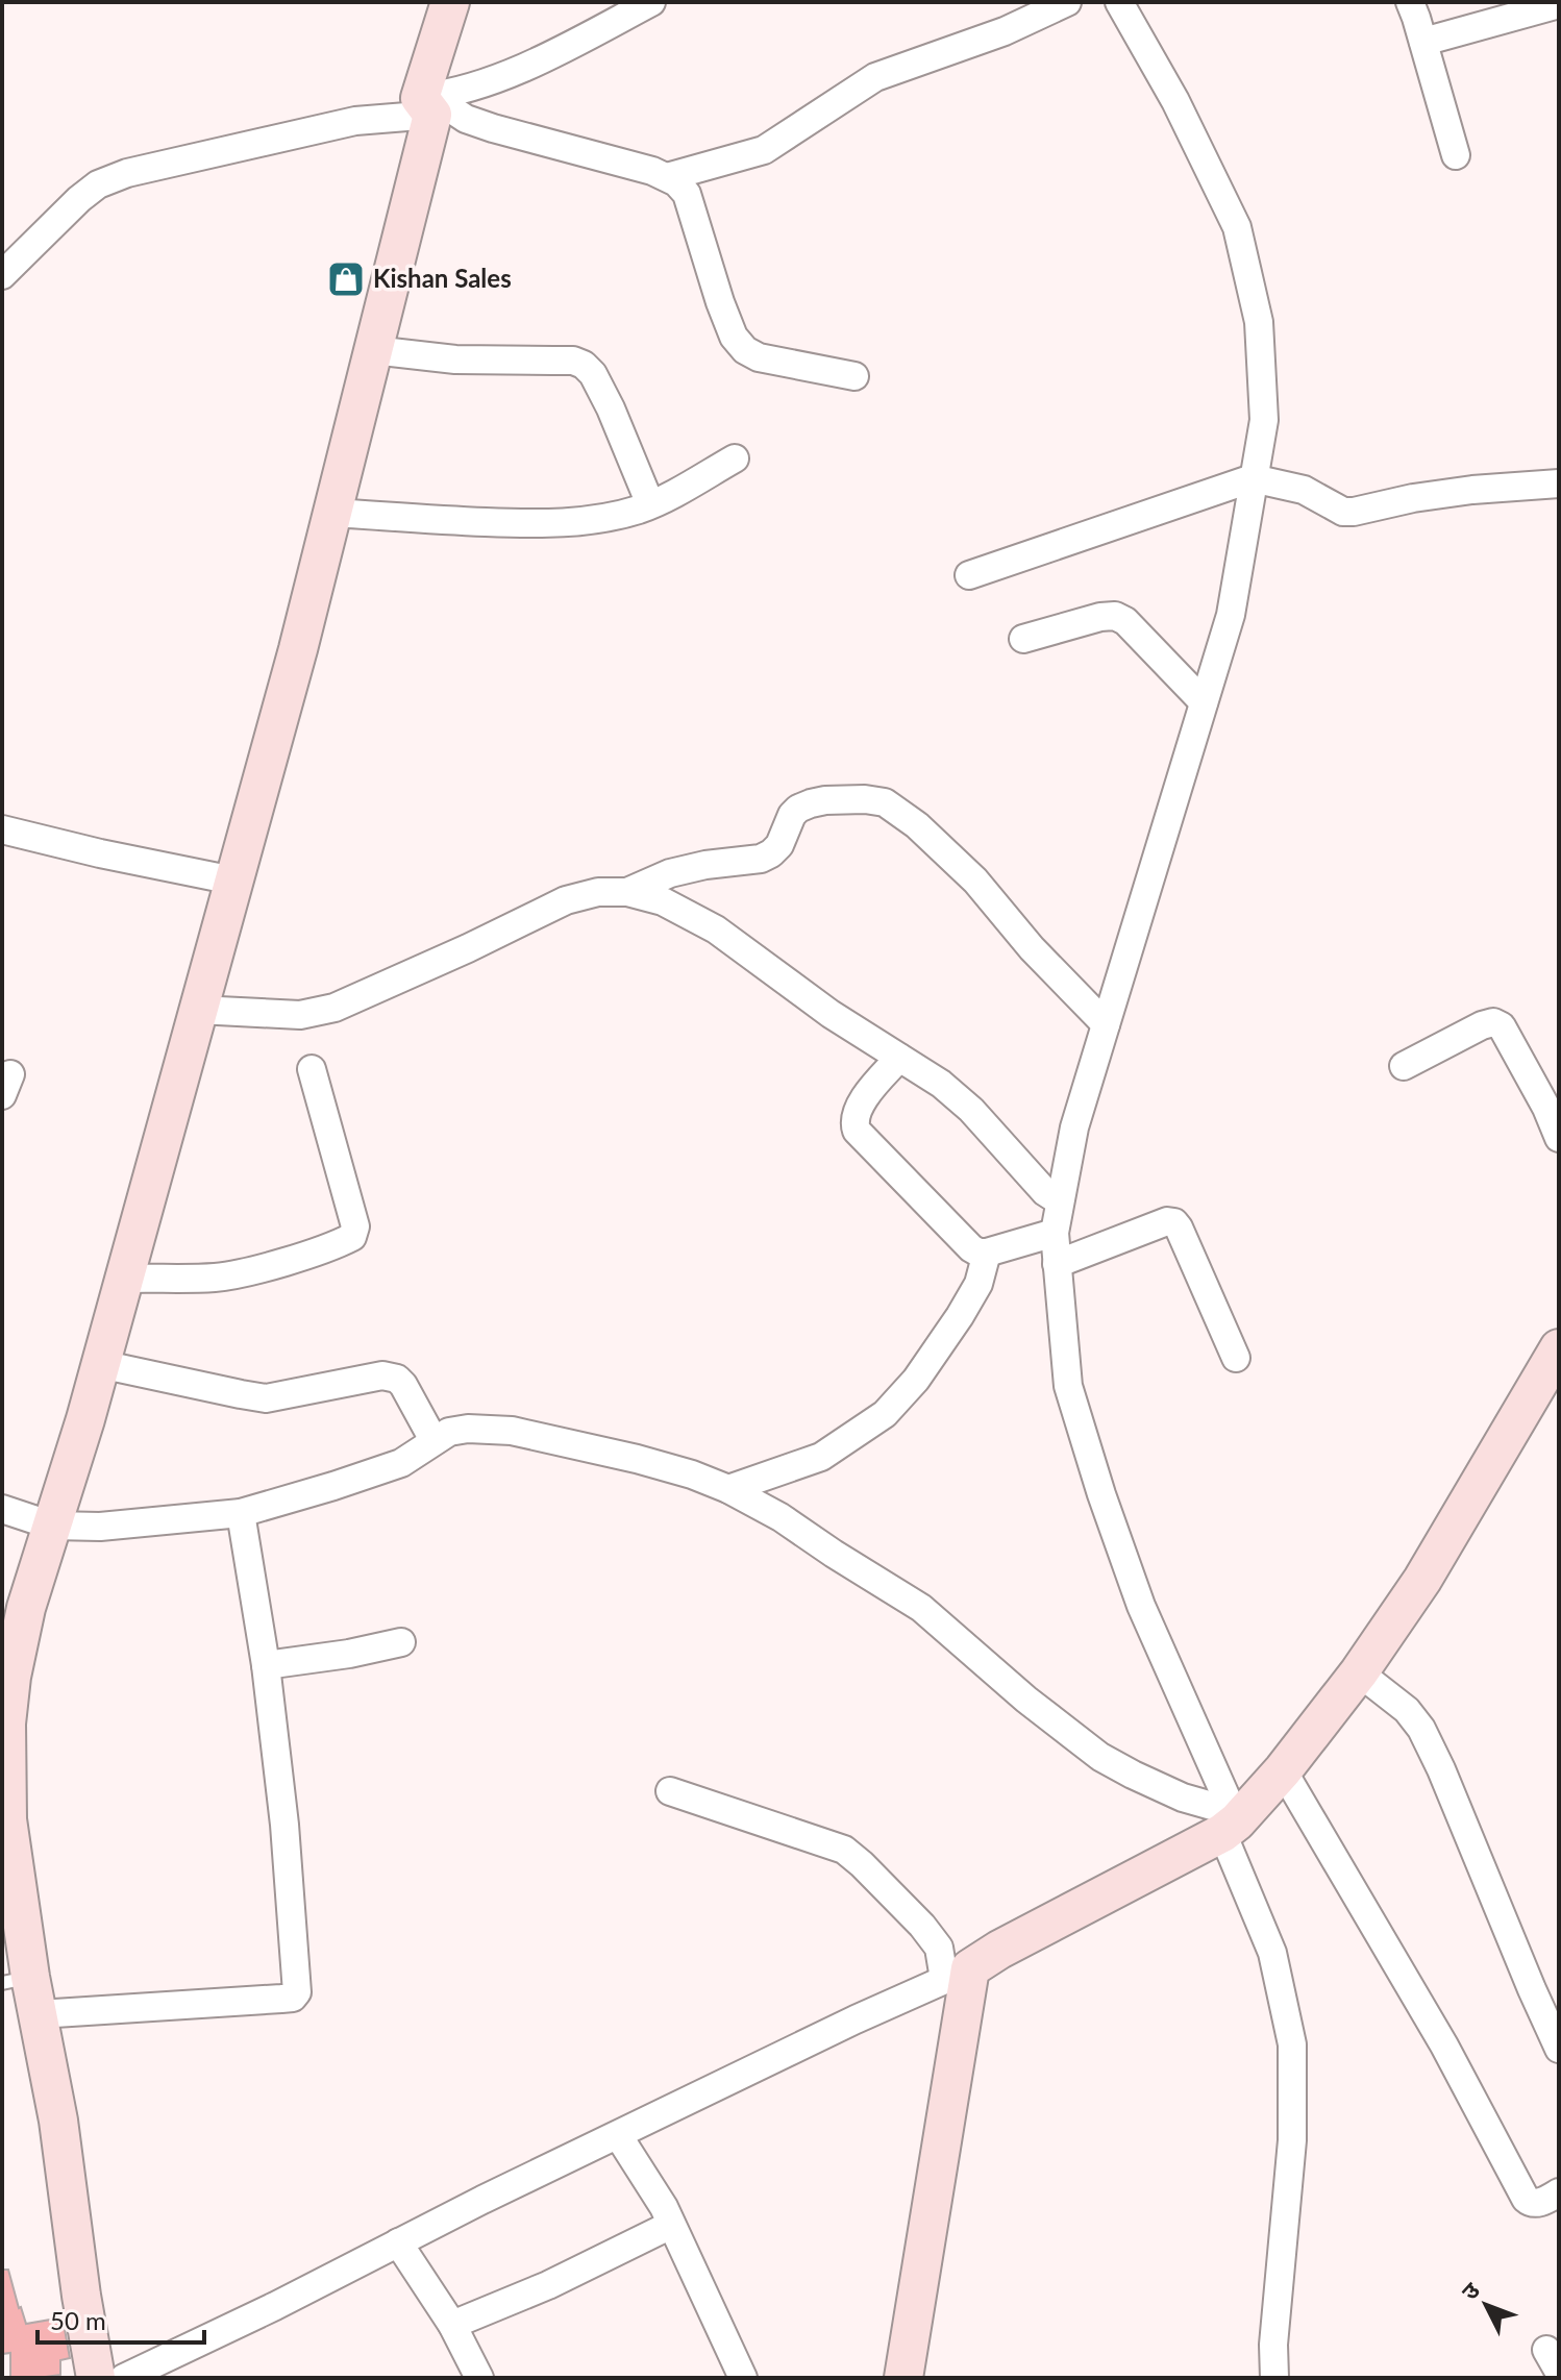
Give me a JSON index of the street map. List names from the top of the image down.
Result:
{
  "places": {
    "shop": ["Kishan Sales"]
  },
  "scale_bar": "50 m",
  "north": "top left"
}
